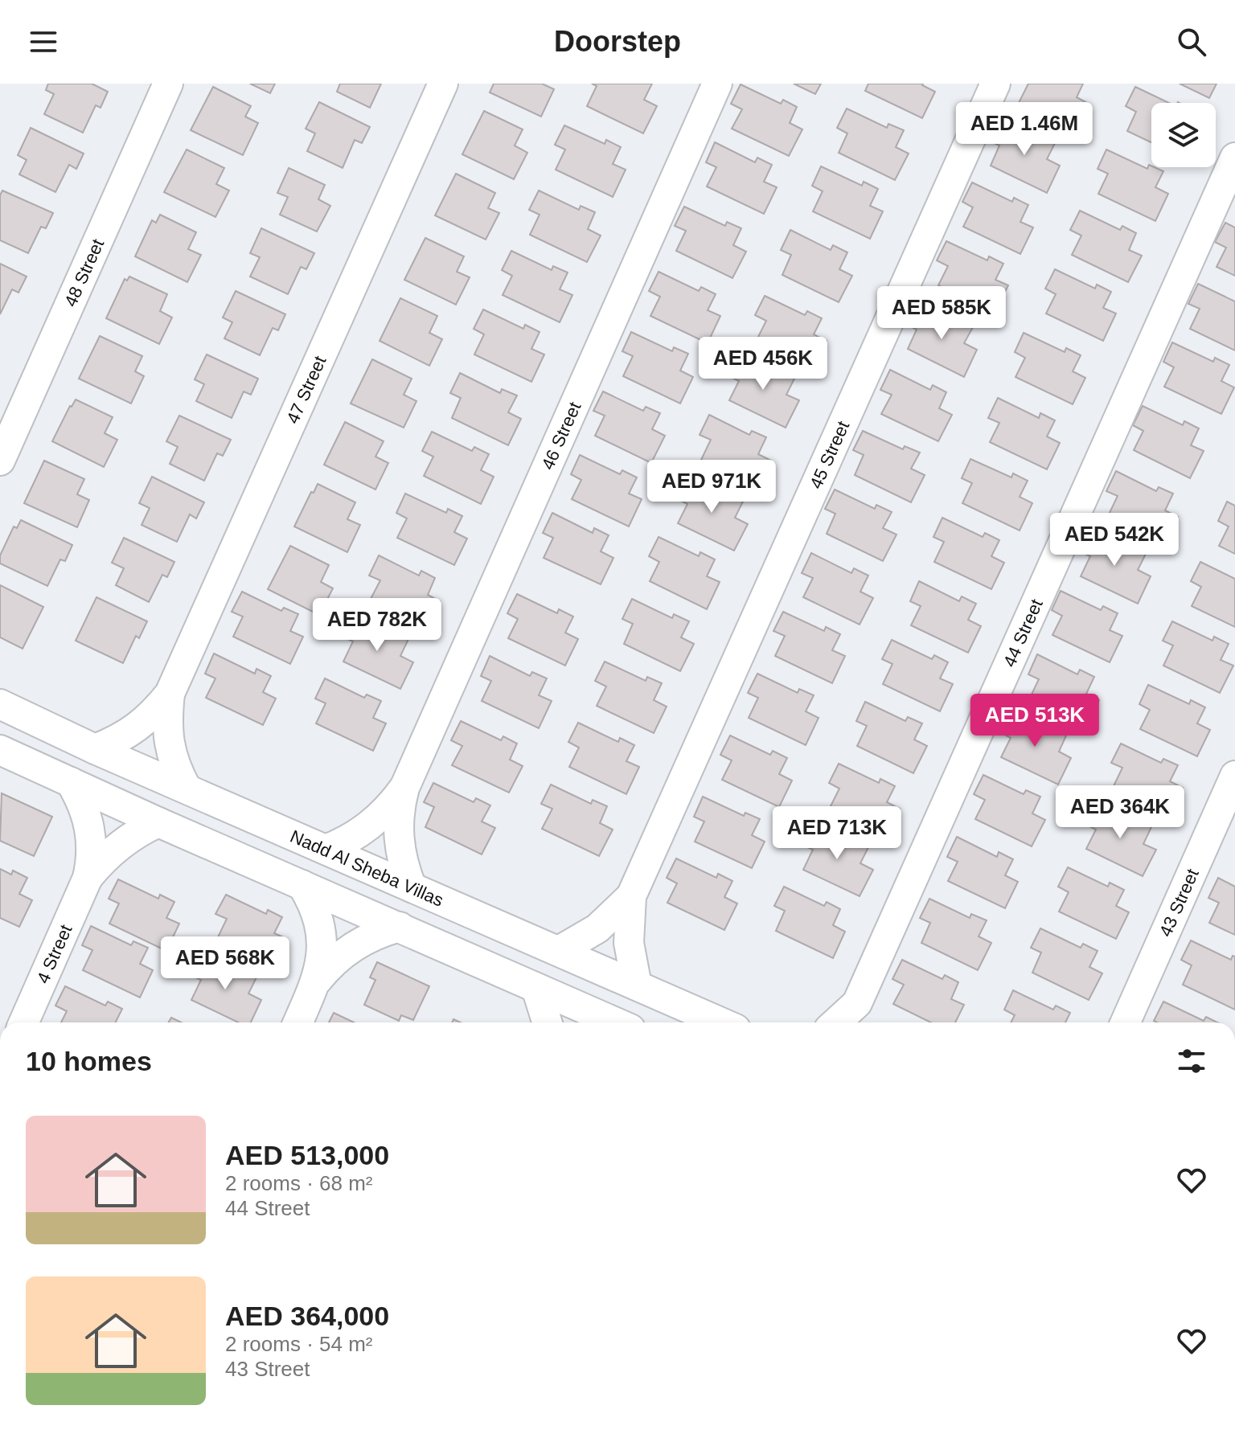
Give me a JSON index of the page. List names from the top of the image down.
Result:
{
  "streets": {
    "street": [
      "48 Street",
      "47 Street",
      "46 Street",
      "45 Street",
      "44 Street",
      "Nadd Al Sheba Villas",
      "43 Street",
      "4 Street"
    ]
  },
  "page": {
    "header": "Doorstep",
    "price": [
      "AED 1.46M",
      "AED 585K",
      "AED 456K",
      "AED 971K",
      "AED 542K",
      "AED 782K",
      "AED 513K",
      "AED 364K",
      "AED 713K",
      "AED 568K"
    ],
    "heading": "10 homes",
    "list": [
      {
        "name": "AED 513,000",
        "note": "2 rooms · 68 m² · 44 Street"
      },
      {
        "name": "AED 364,000",
        "note": "2 rooms · 54 m² · 43 Street"
      }
    ]
  }
}
